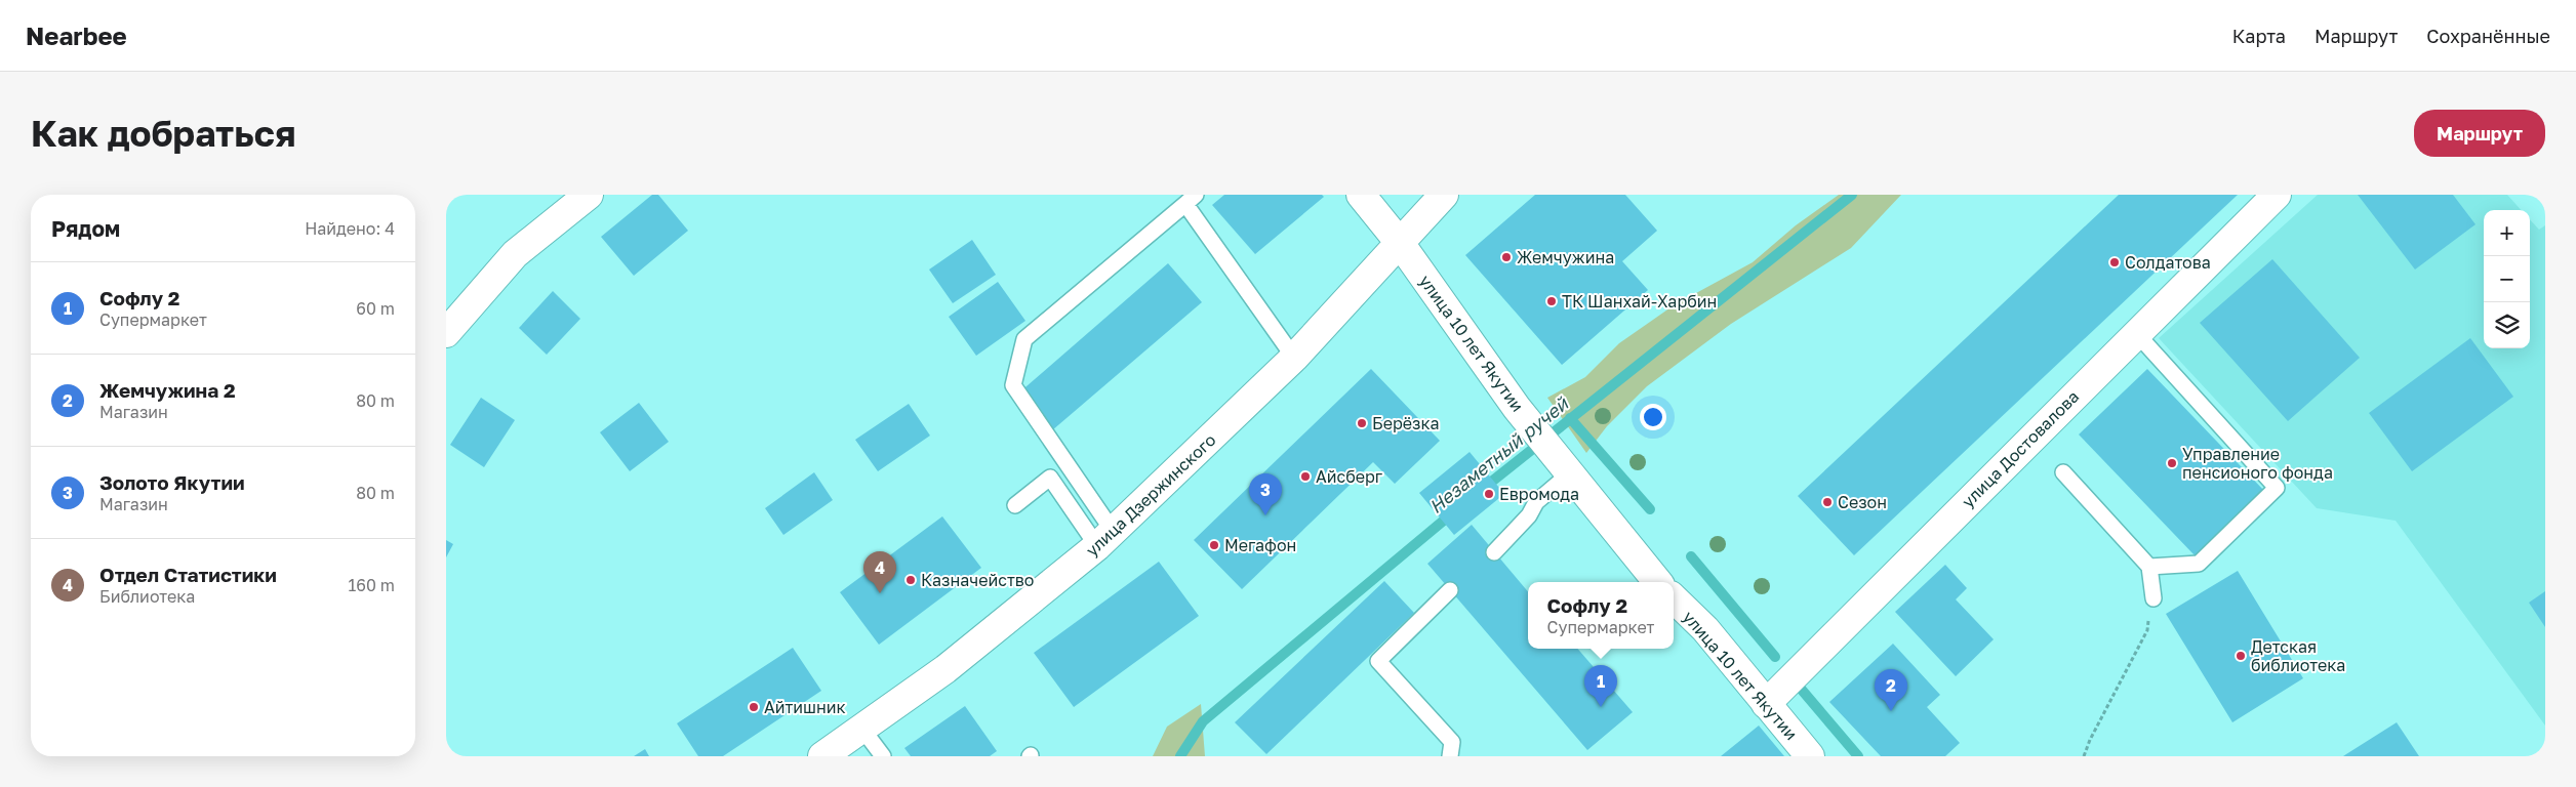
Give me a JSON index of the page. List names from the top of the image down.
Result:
{
  "streets": {
    "street": ["улица 10 лет Якутии", "улица Достовалова", "улица Дзержинского"]
  },
  "crossings": [
    ["улица 10 лет Якутии", "улица Достовалова"],
    ["улица 10 лет Якутии", "улица Дзержинского"]
  ],
  "water": ["Незаметный ручей"],
  "places": [
    "Жемчужина",
    "Солдатова",
    "ТК Шанхай-Харбин",
    "Берёзка",
    "Управление пенсионого фонда",
    "Айсберг",
    "Евромода",
    "Сезон",
    "Мегафон",
    "Казначейство",
    "Детская библиотека",
    "Айтишник"
  ],
  "page": {
    "header": "Nearbee",
    "nav": ["Карта", "Маршрут", "Сохранённые"],
    "buttons": "Маршрут",
    "title": "Как добраться",
    "heading": ["Рядом", "Найдено: 4"],
    "map_buttons": ["+", "−"],
    "list": [
      {
        "mark": "1",
        "name": "Софлу 2",
        "note": "Супермаркет",
        "value": "60 m"
      },
      {
        "mark": "2",
        "name": "Жемчужина 2",
        "note": "Магазин",
        "value": "80 m"
      },
      {
        "mark": "3",
        "name": "Золото Якутии",
        "note": "Магазин",
        "value": "80 m"
      },
      {
        "mark": "4",
        "name": "Отдел Статистики",
        "note": "Библиотека",
        "value": "160 m"
      }
    ],
    "pins": [
      "3",
      "4",
      "1",
      "2"
    ],
    "popup": ["Софлу 2", "Супермаркет"]
  }
}
